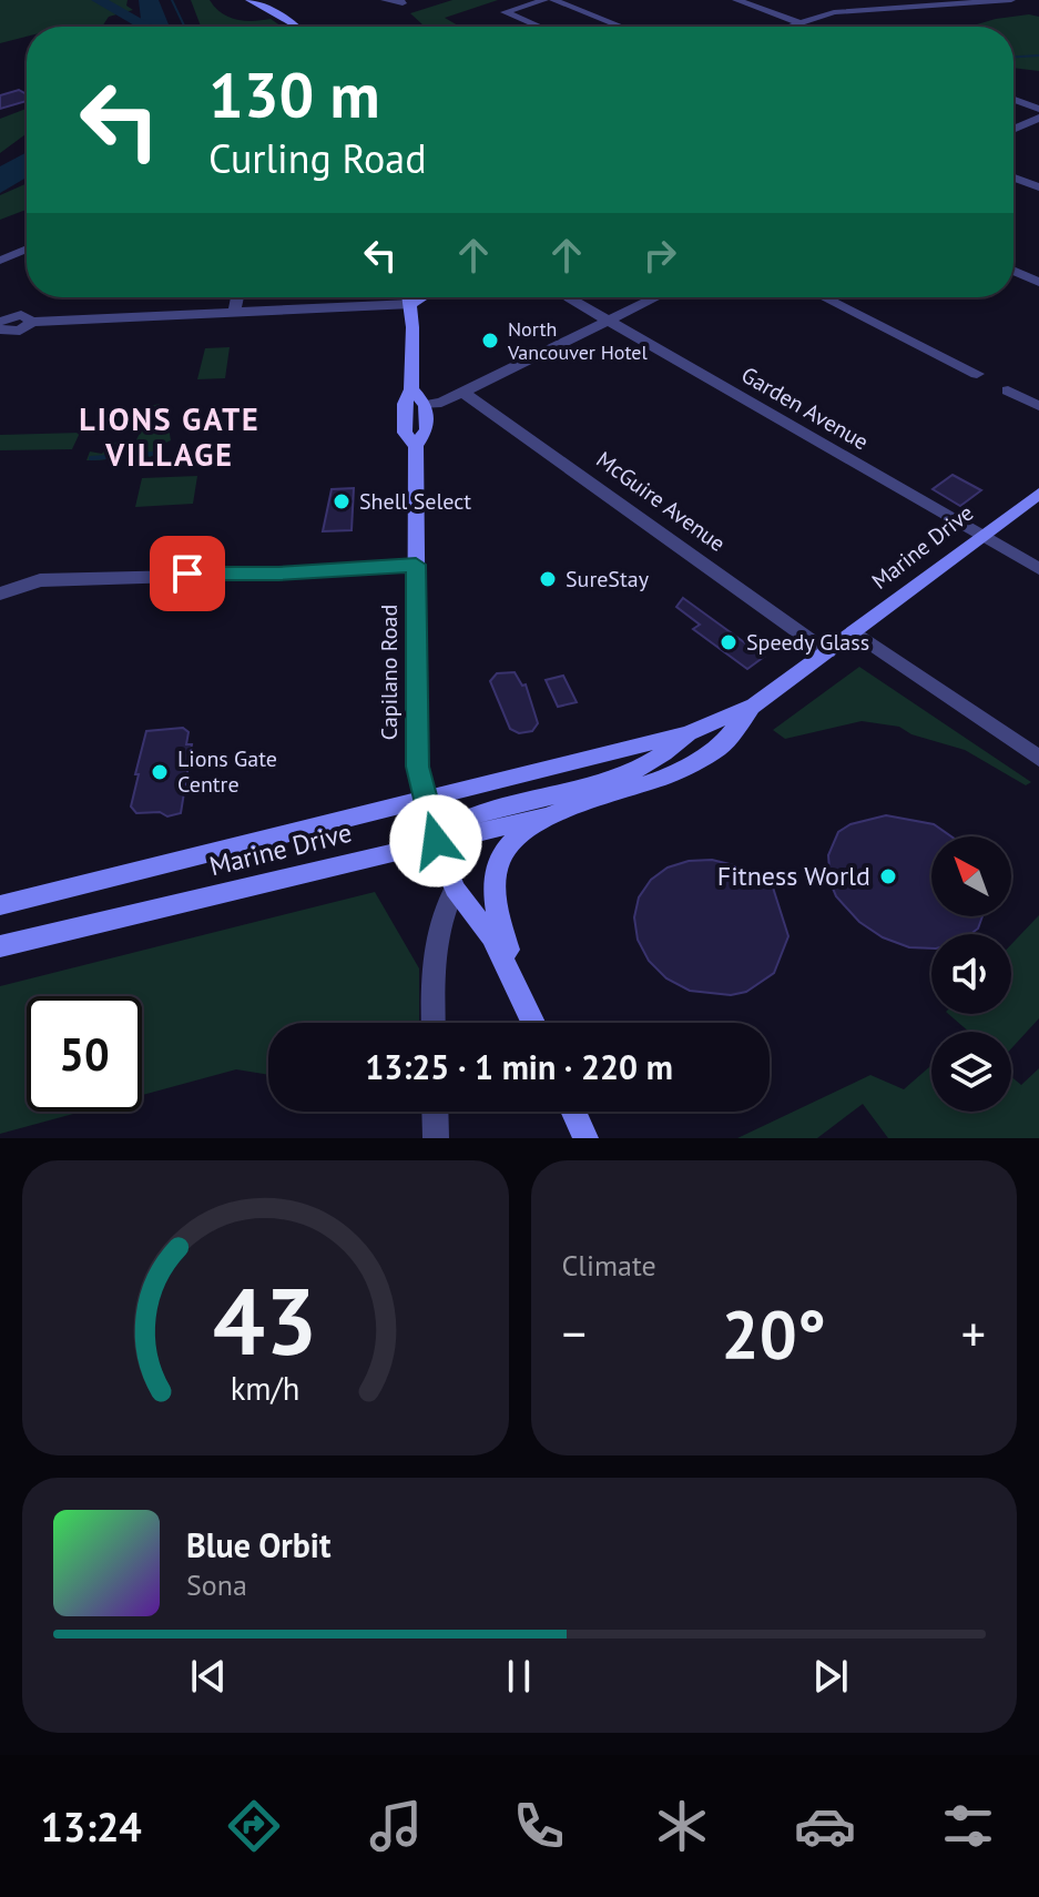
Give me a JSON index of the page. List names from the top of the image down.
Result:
{
  "streets": {
    "main road": ["Marine Drive", "Capilano Road"],
    "street": ["Garden Avenue", "McGuire Avenue"]
  },
  "crossings": [
    ["Garden Avenue", "Marine Drive"],
    ["McGuire Avenue", "Marine Drive"],
    ["Marine Drive", "Capilano Road"]
  ],
  "districts": ["LIONS GATE VILLAGE"],
  "places": [
    "North Vancouver Hotel",
    "Shell Select",
    "SureStay",
    "Speedy Glass",
    "Lions Gate Centre",
    "Fitness World"
  ],
  "north": "top left",
  "page": {
    "turn": ["130 m", "Curling Road"],
    "limit": "50",
    "trip": "13:25 · 1 min · 220 m",
    "tile": "Climate",
    "heat": ["−", "20°", "+"],
    "song": ["Blue Orbit", "Sona"],
    "tabs": "13:24",
    "gauge": ["43", "km/h"]
  }
}
